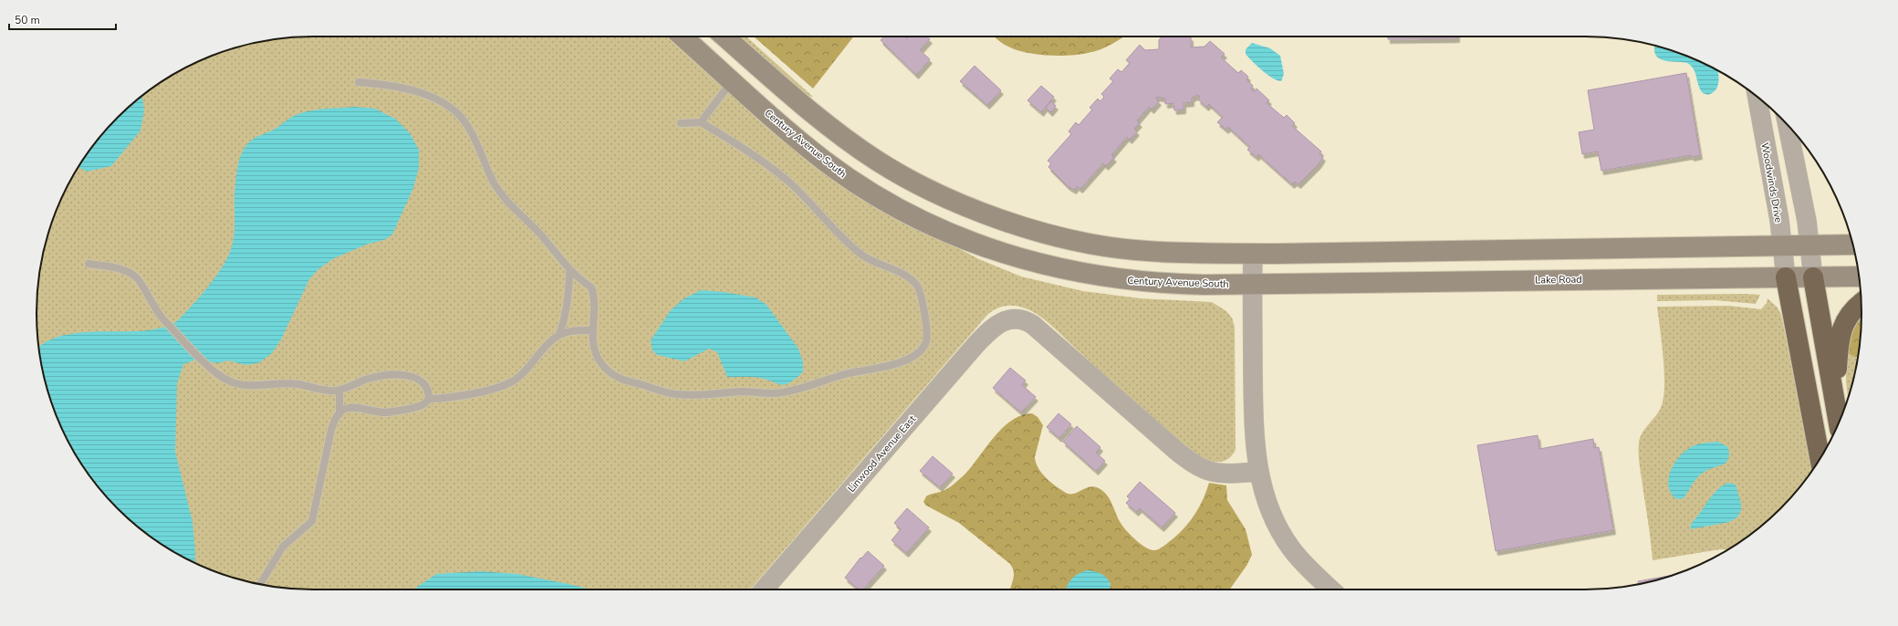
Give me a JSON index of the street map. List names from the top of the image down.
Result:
{
  "streets": {
    "main road": ["Century Avenue South", "Lake Road"],
    "street": ["Woodwinds Drive", "Linwood Avenue East"]
  },
  "crossings": [
    ["Century Avenue South", "Lake Road"],
    ["Woodwinds Drive", "Lake Road"]
  ],
  "scale_bar": "50 m"
}
